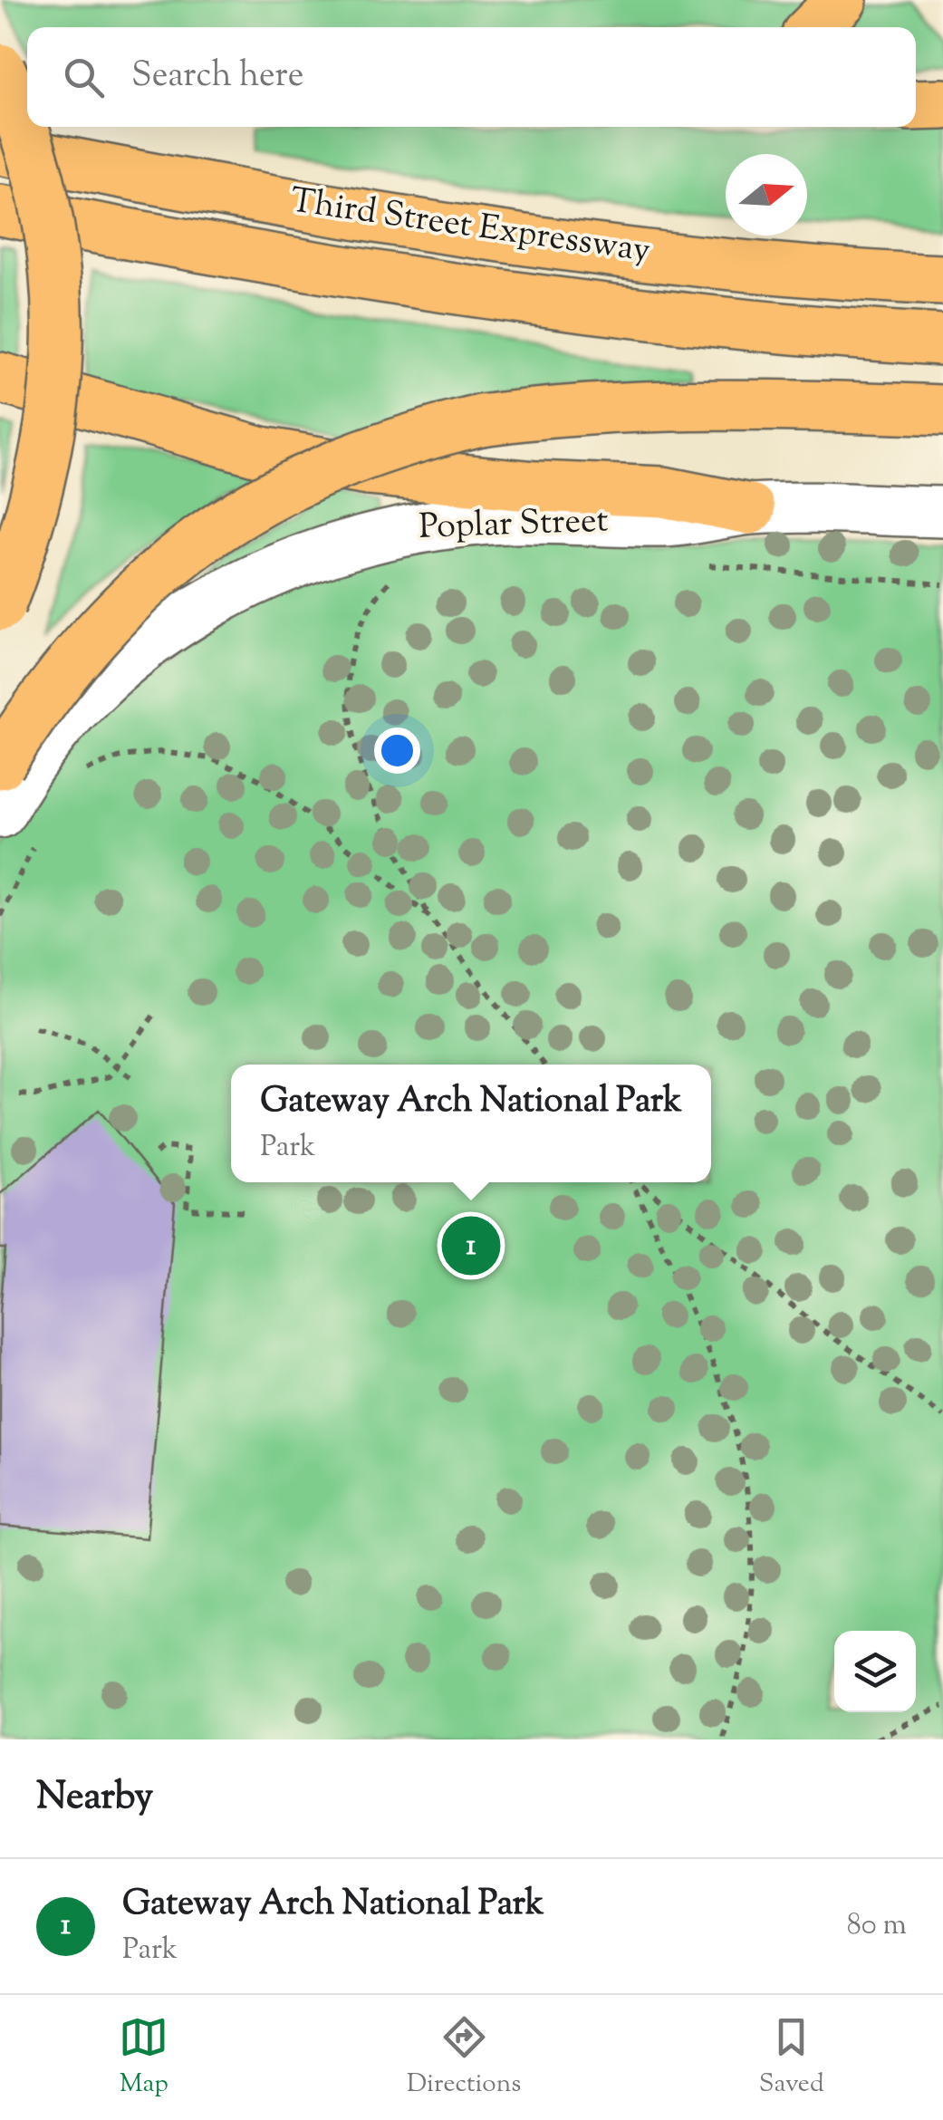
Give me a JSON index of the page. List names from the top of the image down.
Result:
{
  "streets": {
    "highway": ["Third Street Expressway"],
    "street": ["Poplar Street"]
  },
  "north": "right",
  "page": {
    "search": "Search here",
    "popup": ["Gateway Arch National Park", "Park"],
    "pins": "1",
    "heading": "Nearby",
    "list": [
      {
        "mark": "1",
        "name": "Gateway Arch National Park",
        "note": "Park",
        "value": "80 m"
      }
    ],
    "nav": ["Map", "Directions", "Saved"]
  }
}
